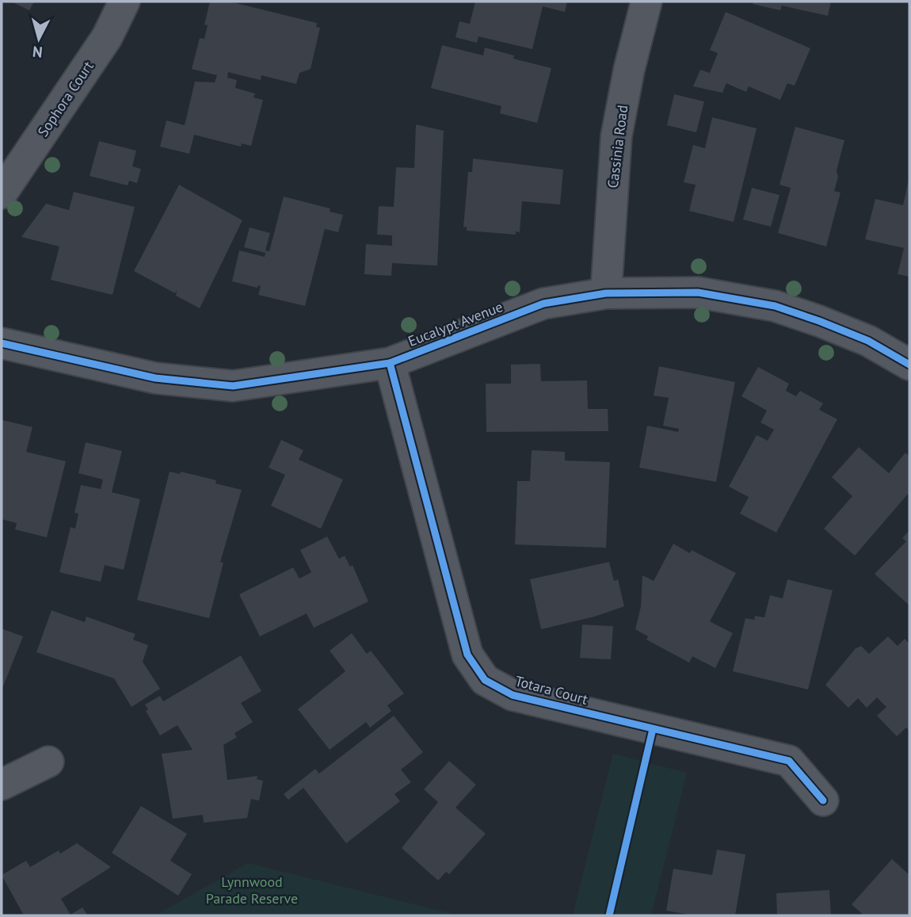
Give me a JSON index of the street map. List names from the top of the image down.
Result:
{
  "streets": {
    "street": [
      "Sophora Court",
      "Cassinia Road",
      "Eucalypt Avenue",
      "Totara Court"
    ]
  },
  "crossings": [
    ["Cassinia Road", "Eucalypt Avenue"],
    ["Eucalypt Avenue", "Totara Court"]
  ],
  "parks": ["Lynnwood Parade Reserve"],
  "north": "bottom"
}
